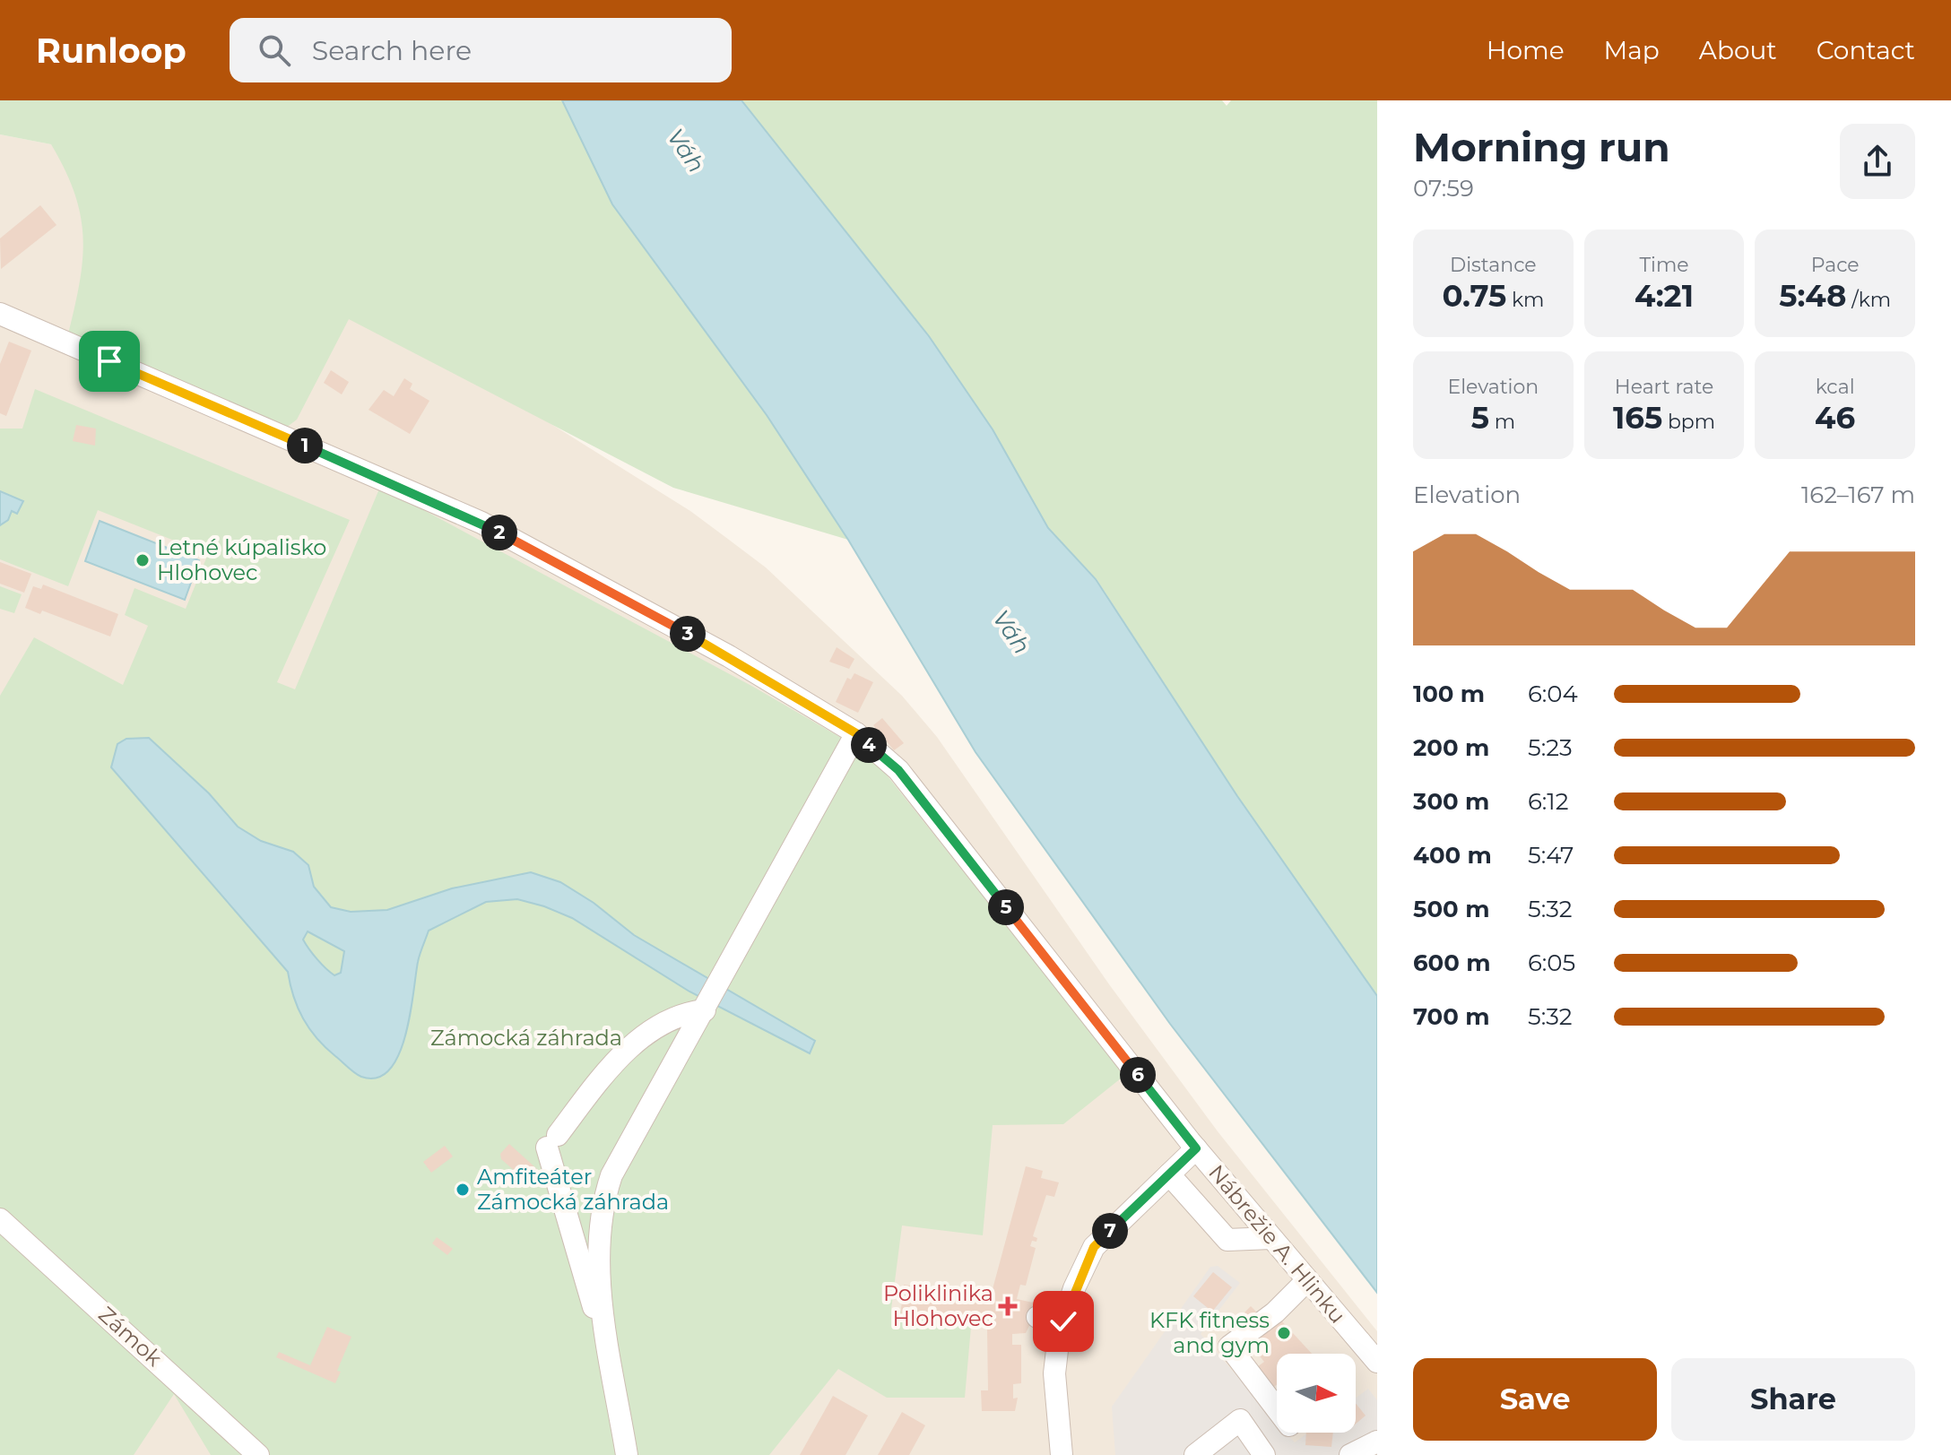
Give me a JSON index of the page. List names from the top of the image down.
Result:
{
  "streets": {
    "street": ["Nábrežie A. Hlinku", "Zámok"]
  },
  "water": ["Váh"],
  "parks": ["Zámocká záhrada"],
  "places": {
    "other": ["Letné kúpalisko Hlohovec", "Amfiteáter Zámocká záhrada", "KFK fitness and gym"],
    "health": ["Poliklinika Hlohovec"]
  },
  "north": "right",
  "page": {
    "header": "Runloop",
    "search": "Search here",
    "nav": [
      "Home",
      "Map",
      "About",
      "Contact"
    ],
    "heading": ["Morning run", "07:59"],
    "stats": [
      ["Distance", "0.75 km"],
      ["Time", "4:21"],
      ["Pace", "5:48 /km"],
      ["Elevation", "5 m"],
      ["Heart rate", "165 bpm"],
      ["kcal", "46"]
    ],
    "pins": [
      "1",
      "2",
      "3",
      "4",
      "5",
      "6",
      "7"
    ],
    "chart": ["Elevation", "162–167 m"],
    "list": [
      {
        "name": "100 m",
        "note": "6:04"
      },
      {
        "name": "200 m",
        "note": "5:23"
      },
      {
        "name": "300 m",
        "note": "6:12"
      },
      {
        "name": "400 m",
        "note": "5:47"
      },
      {
        "name": "500 m",
        "note": "5:32"
      },
      {
        "name": "600 m",
        "note": "6:05"
      },
      {
        "name": "700 m",
        "note": "5:32"
      }
    ],
    "buttons": ["Save", "Share"]
  }
}
